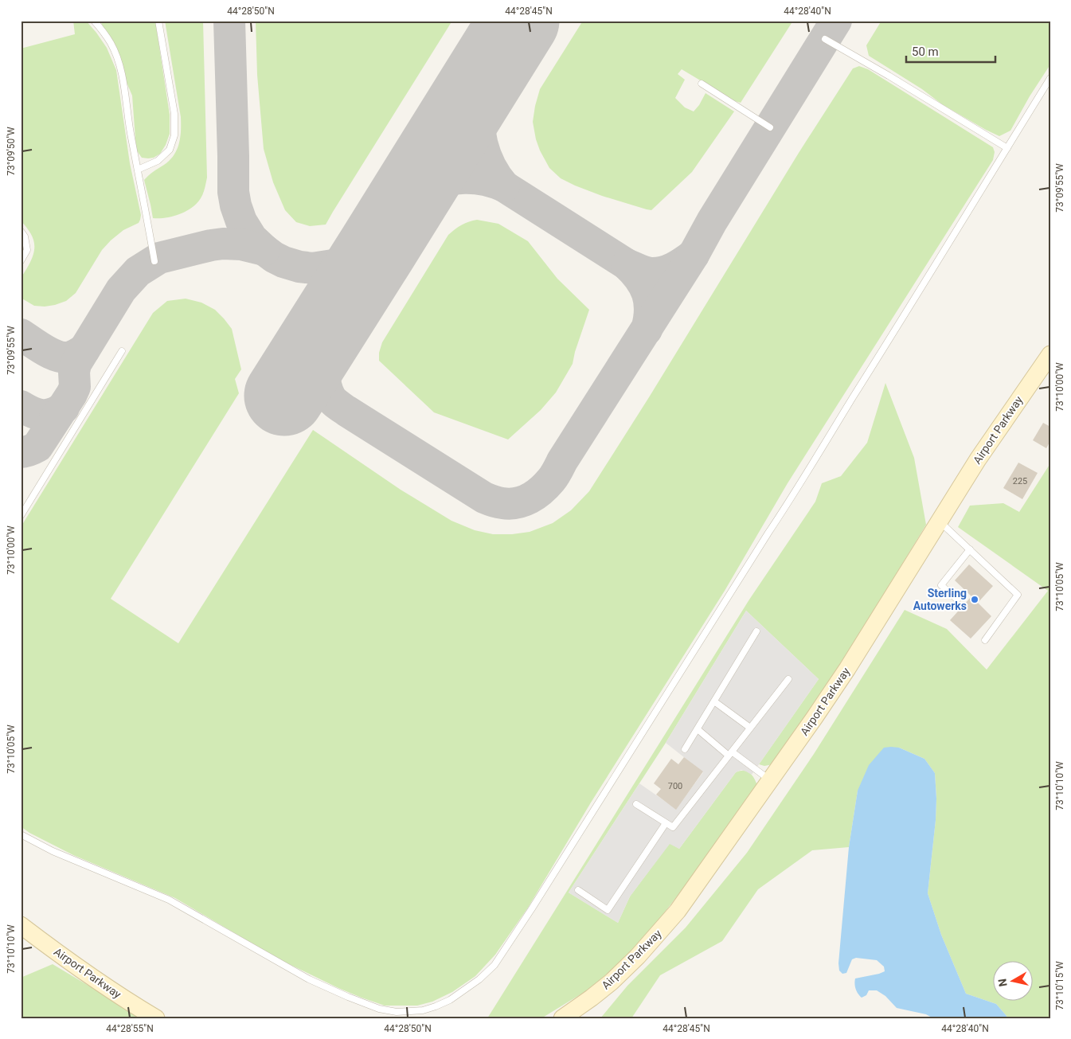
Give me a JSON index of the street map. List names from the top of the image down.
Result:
{
  "streets": {
    "main road": ["Airport Parkway"]
  },
  "places": ["Sterling Autowerks"],
  "house_numbers": ["225", "700"],
  "scale_bar": "50 m",
  "north": "left",
  "coordinates": [
    "44°28'50\"N",
    "44°28'45\"N",
    "44°28'40\"N",
    "73°09'50\"W",
    "73°09'55\"W",
    "73°10'00\"W",
    "73°10'05\"W",
    "73°10'10\"W",
    "73°10'15\"W",
    "44°28'55\"N"
  ]
}
